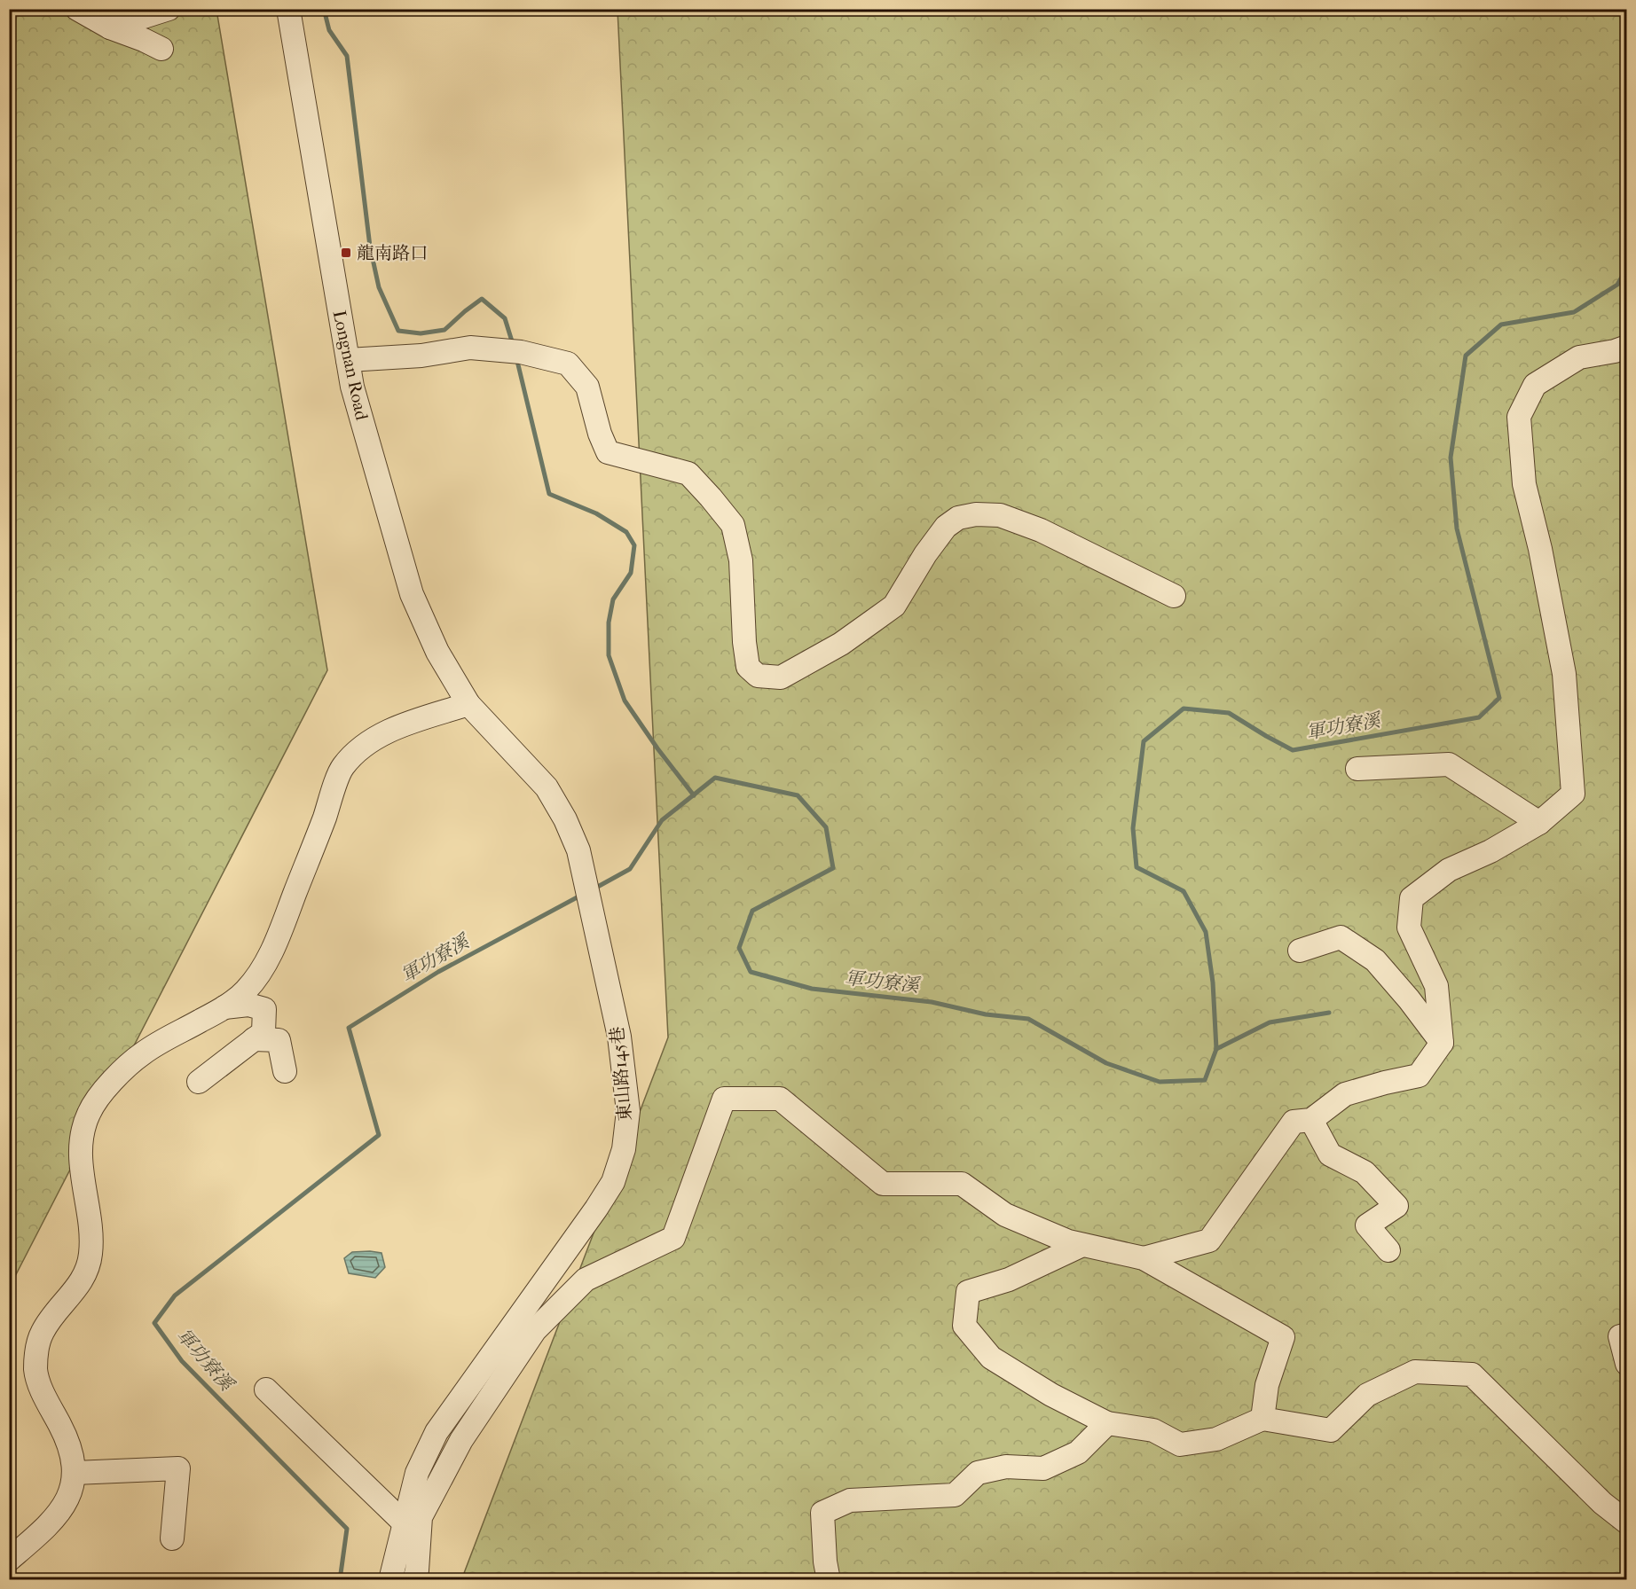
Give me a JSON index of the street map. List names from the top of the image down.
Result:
{
  "streets": {
    "street": ["Longnan Road", "東山路145巷"]
  },
  "crossings": [
    ["Longnan Road", "東山路145巷"]
  ],
  "water": ["軍功寮溪"],
  "places": {
    "transit": ["龍南路口"]
  }
}
